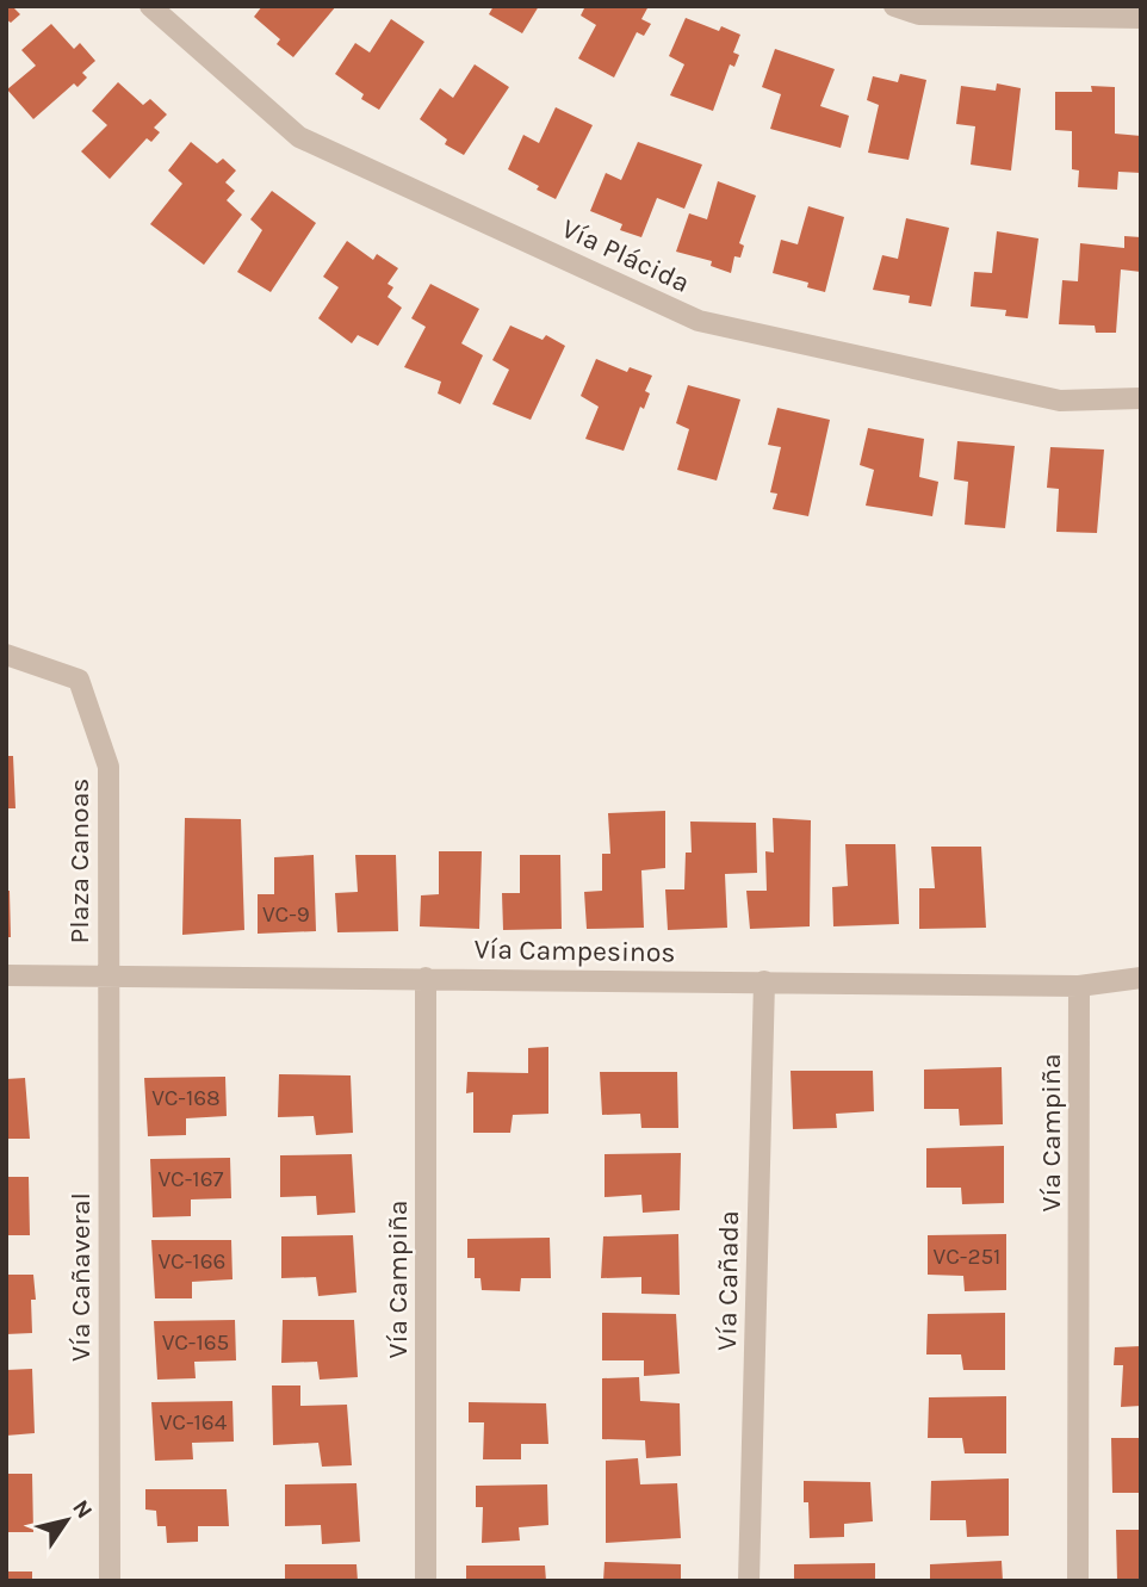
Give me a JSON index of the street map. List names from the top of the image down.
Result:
{
  "streets": {
    "street": [
      "Vía Plácida",
      "Plaza Canoas",
      "Vía Campesinos",
      "Vía Campiña",
      "Vía Cañaveral",
      "Vía Cañada"
    ]
  },
  "crossings": [
    ["Plaza Canoas", "Vía Campesinos"],
    ["Plaza Canoas", "Vía Cañaveral"],
    ["Vía Campesinos", "Vía Campiña"],
    ["Vía Campesinos", "Vía Cañaveral"],
    ["Vía Campesinos", "Vía Cañada"]
  ],
  "house_numbers": [
    "VC-9",
    "VC-168",
    "VC-167",
    "VC-251",
    "VC-166",
    "VC-165",
    "VC-164"
  ],
  "north": "top right"
}
